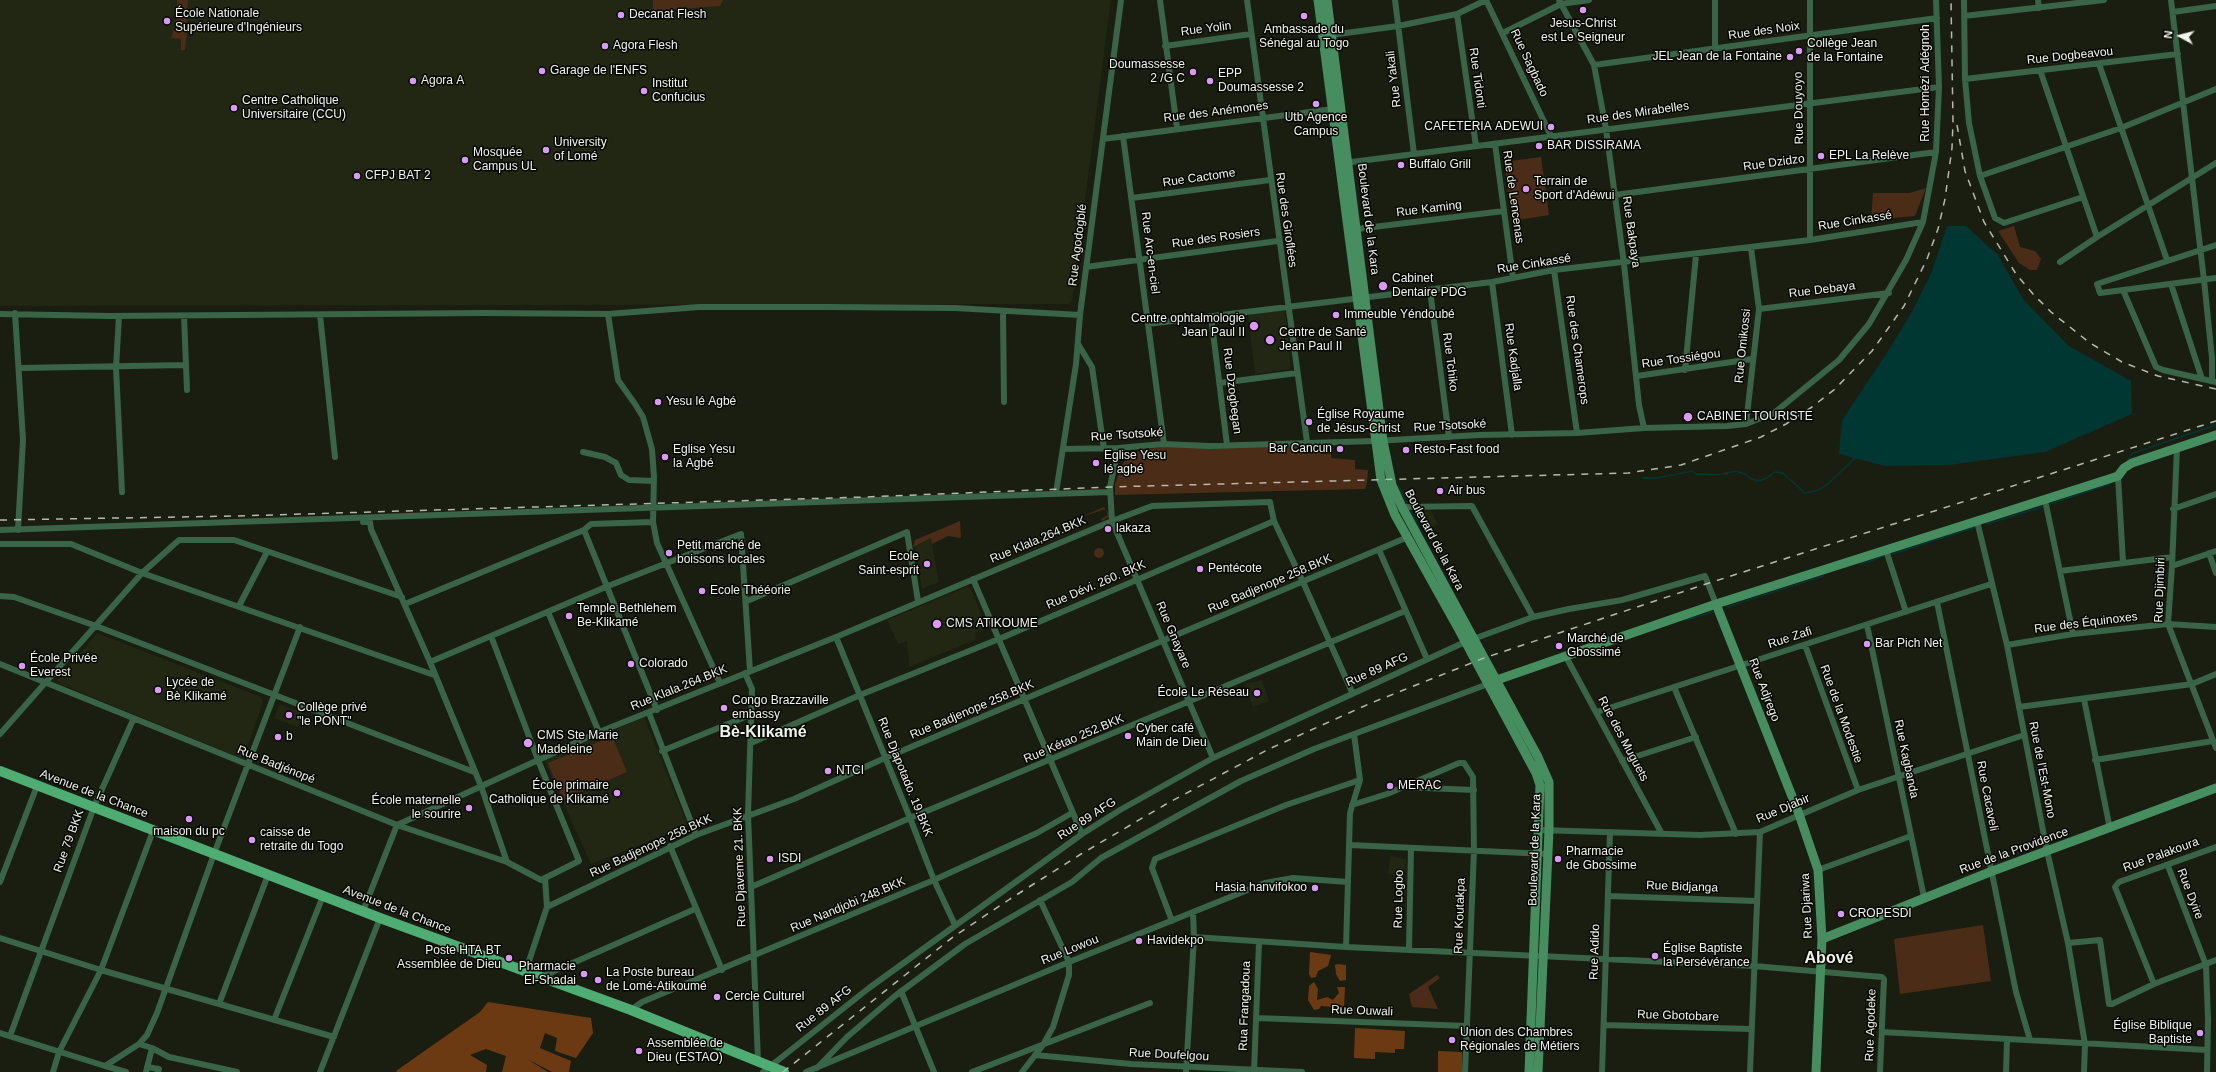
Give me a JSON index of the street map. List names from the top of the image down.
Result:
{
  "streets": {
    "main road": [
      "Boulevard de la Kara",
      "Rue Adjrego",
      "Avenue de la Chance",
      "Rue de la Providence",
      "Rue Djariwa"
    ],
    "street": [
      "Rue Yolin",
      "Rue des Noix",
      "Rue Dogbeavou",
      "Rue Sagbado",
      "Rue Tidonti",
      "Rue Yakali",
      "Rue Homézi Adégnoh",
      "Rue Douyoyo",
      "Rue des Anémones",
      "Rue des Mirabelles",
      "Rue Dzidzo",
      "Rue Cactome",
      "Rue de Lencenas",
      "Rue Kaming",
      "Rue des Giroflées",
      "Rue Cinkassé",
      "Rue Bakpaya",
      "Rue des Rosiers",
      "Rue Agodogblé",
      "Rue Arc-en-ciel",
      "Rue Debaya",
      "Rue Omikossi",
      "Rue des Chamerops",
      "Rue Kadjalla",
      "Rue Tossiégou",
      "Rue Tchiko",
      "Rue Dzogbegan",
      "Rue Tsotsoké",
      "Rue Klala,264.BKK",
      "Rue Badjenope 258.BKK",
      "Rue Dévi. 260. BKK",
      "Rue Djimbiri",
      "Rue des Équinoxes",
      "Rue Gnayare",
      "Rue Zafi",
      "Rue 89 AFG",
      "Rue Klala.264.BKK",
      "Rue de la Modestie",
      "Rue Kétao 252.BKK",
      "Rue des Muguets",
      "Rue Kagbanda",
      "Rue Badjénopé",
      "Rue de l'Est-Mono",
      "Rue Djapotado. 19.BKK",
      "Rue Cacaveli",
      "Rue Djabir",
      "Rue 79 BKK",
      "Rue Palakoura",
      "Rue Djaveme 21. BKK",
      "Rue Bidjanga",
      "Rue Dyire",
      "Rue Logbo",
      "Rue Nandjobi 248.BKK",
      "Rue Koutakpa",
      "Rue Lowou",
      "Rue Adido",
      "Rua Frangadoua",
      "Rue Ouwali",
      "Rue Gbotobare",
      "Rue Agodeke",
      "Rue Doufelgou"
    ]
  },
  "crossings": [
    ["Rue Yolin", "Rue des Giroflées"],
    ["Rue des Noix", "Rue Homézi Adégnoh"],
    ["Rue des Noix", "Rue Douyoyo"],
    ["Rue des Noix", "Rue Bakpaya"],
    ["Rue Sagbado", "Rue des Mirabelles"],
    ["Rue Tidonti", "Rue des Mirabelles"],
    ["Rue Yakali", "Rue des Mirabelles"],
    ["Rue Homézi Adégnoh", "Rue des Mirabelles"],
    ["Rue Homézi Adégnoh", "Rue Dzidzo"],
    ["Rue Homézi Adégnoh", "Rue Cinkassé"],
    ["Rue Homézi Adégnoh", "Rue Debaya"],
    ["Rue Homézi Adégnoh", "Rue Tsotsoké"],
    ["Rue Douyoyo", "Rue des Mirabelles"],
    ["Rue Douyoyo", "Rue Dzidzo"],
    ["Rue Douyoyo", "Rue Cinkassé"],
    ["Rue des Anémones", "Boulevard de la Kara"],
    ["Rue des Anémones", "Rue des Giroflées"],
    ["Rue des Anémones", "Rue Agodogblé"],
    ["Rue des Anémones", "Rue Arc-en-ciel"],
    ["Rue des Mirabelles", "Rue de Lencenas"],
    ["Rue des Mirabelles", "Boulevard de la Kara"],
    ["Rue des Mirabelles", "Rue Bakpaya"],
    ["Rue Dzidzo", "Rue Bakpaya"],
    ["Rue Cactome", "Rue des Giroflées"],
    ["Rue Cactome", "Rue Arc-en-ciel"],
    ["Rue de Lencenas", "Rue Kaming"],
    ["Rue de Lencenas", "Rue Cinkassé"],
    ["Rue Kaming", "Boulevard de la Kara"],
    ["Boulevard de la Kara", "Rue Cinkassé"],
    ["Boulevard de la Kara", "Rue Tsotsoké"],
    ["Boulevard de la Kara", "Rue Badjenope 258.BKK"],
    ["Boulevard de la Kara", "Rue 89 AFG"],
    ["Boulevard de la Kara", "Rue Djabir"],
    ["Rue des Giroflées", "Rue Cinkassé"],
    ["Rue des Giroflées", "Rue des Rosiers"],
    ["Rue des Giroflées", "Rue Tsotsoké"],
    ["Rue Cinkassé", "Rue Bakpaya"],
    ["Rue Cinkassé", "Rue Arc-en-ciel"],
    ["Rue Cinkassé", "Rue Omikossi"],
    ["Rue Cinkassé", "Rue des Chamerops"],
    ["Rue Cinkassé", "Rue Kadjalla"],
    ["Rue Cinkassé", "Rue Tchiko"],
    ["Rue Cinkassé", "Rue Dzogbegan"],
    ["Rue Bakpaya", "Rue Tossiégou"],
    ["Rue Bakpaya", "Rue Tsotsoké"],
    ["Rue des Rosiers", "Rue Agodogblé"],
    ["Rue des Rosiers", "Rue Arc-en-ciel"],
    ["Rue Agodogblé", "Rue Tsotsoké"],
    ["Rue Arc-en-ciel", "Rue Tsotsoké"],
    ["Rue Debaya", "Rue Omikossi"],
    ["Rue Omikossi", "Rue Tossiégou"],
    ["Rue Omikossi", "Rue Tsotsoké"],
    ["Rue des Chamerops", "Rue Tsotsoké"],
    ["Rue Kadjalla", "Rue Tsotsoké"],
    ["Rue Tchiko", "Rue Tsotsoké"],
    ["Rue Dzogbegan", "Rue Tsotsoké"],
    ["Rue Tsotsoké", "Rue Gnayare"],
    ["Rue Klala,264.BKK", "Rue Dévi. 260. BKK"],
    ["Rue Klala,264.BKK", "Rue Gnayare"],
    ["Rue Klala,264.BKK", "Rue Klala.264.BKK"],
    ["Rue Badjenope 258.BKK", "Rue Gnayare"],
    ["Rue Badjenope 258.BKK", "Rue Djapotado. 19.BKK"],
    ["Rue Badjenope 258.BKK", "Rue Djaveme 21. BKK"],
    ["Rue Dévi. 260. BKK", "Rue Gnayare"],
    ["Rue Dévi. 260. BKK", "Rue Djapotado. 19.BKK"],
    ["Rue Dévi. 260. BKK", "Rue Djaveme 21. BKK"],
    ["Rue Djimbiri", "Rue des Équinoxes"],
    ["Rue des Équinoxes", "Rue de l'Est-Mono"],
    ["Rue Gnayare", "Rue 89 AFG"],
    ["Rue Gnayare", "Rue Kétao 252.BKK"],
    ["Rue Zafi", "Rue Adjrego"],
    ["Rue Zafi", "Rue de la Modestie"],
    ["Rue Zafi", "Rue des Muguets"],
    ["Rue Zafi", "Rue Kagbanda"],
    ["Rue Zafi", "Rue de l'Est-Mono"],
    ["Rue Zafi", "Rue Cacaveli"],
    ["Rue 89 AFG", "Rue Adjrego"],
    ["Rue 89 AFG", "Rue Djapotado. 19.BKK"],
    ["Rue 89 AFG", "Avenue de la Chance"],
    ["Rue Klala.264.BKK", "Rue Badjénopé"],
    ["Rue Klala.264.BKK", "Rue Djapotado. 19.BKK"],
    ["Rue Klala.264.BKK", "Rue Djaveme 21. BKK"],
    ["Rue Adjrego", "Rue Djabir"],
    ["Rue Adjrego", "Rue Djariwa"],
    ["Rue de la Modestie", "Rue Djabir"],
    ["Rue Kétao 252.BKK", "Rue Djapotado. 19.BKK"],
    ["Rue Kétao 252.BKK", "Rue Djaveme 21. BKK"],
    ["Rue des Muguets", "Rue Djabir"],
    ["Rue Kagbanda", "Rue Djabir"],
    ["Rue Kagbanda", "Rue de la Providence"],
    ["Rue Badjénopé", "Rue 79 BKK"],
    ["Rue de l'Est-Mono", "Rue Djabir"],
    ["Rue de l'Est-Mono", "Rue de la Providence"],
    ["Rue Djapotado. 19.BKK", "Rue Nandjobi 248.BKK"],
    ["Avenue de la Chance", "Rue 79 BKK"],
    ["Avenue de la Chance", "Rue Djaveme 21. BKK"],
    ["Avenue de la Chance", "Rue Nandjobi 248.BKK"],
    ["Rue Cacaveli", "Rue Djabir"],
    ["Rue Cacaveli", "Rue de la Providence"],
    ["Rue Djabir", "Rue Djariwa"],
    ["Rue Djabir", "Rue Adido"],
    ["Rue de la Providence", "Rue Djariwa"],
    ["Rue Palakoura", "Rue Dyire"],
    ["Rue Djaveme 21. BKK", "Rue Nandjobi 248.BKK"],
    ["Rue Bidjanga", "Rue Adido"],
    ["Rue Djariwa", "Rue Agodeke"],
    ["Rue Koutakpa", "Rue Ouwali"],
    ["Rue Adido", "Rue Gbotobare"],
    ["Rua Frangadoua", "Rue Ouwali"],
    ["Rua Frangadoua", "Rue Doufelgou"]
  ],
  "districts": ["Bè-Klikamé", "Abové"],
  "places": [
    "Jesus-Christ est Le Seigneur",
    "Decanat Flesh",
    "Ambassade du Sénégal au Togo",
    "École Nationale Supérieure d'Ingénieurs",
    "Agora Flesh",
    "Collège Jean de la Fontaine",
    "JEL Jean de la Fontaine",
    "Garage de l'ENFS",
    "Doumassesse 2 /G C",
    "Agora A",
    "EPP Doumassesse 2",
    "Institut Confucius",
    "Utb Agence Campus",
    "Centre Catholique Universitaire (CCU)",
    "CAFETERIA ADEWUI",
    "BAR DISSIRAMA",
    "University of Lomé",
    "EPL La Relève",
    "Mosquée Campus UL",
    "Buffalo Grill",
    "CFPJ BAT 2",
    "Terrain de Sport d'Adéwui",
    "Cabinet Dentaire PDG",
    "Immeuble Yéndoubé",
    "Centre ophtalmologie Jean Paul II",
    "Centre de Santé Jean Paul II",
    "Yesu lé Agbé",
    "CABINET TOURISTE",
    "Église Royaume de Jésus-Christ",
    "Bar Cancun",
    "Resto-Fast food",
    "Eglise Yesu la Agbé",
    "Eglise Yesu lé agbé",
    "Air bus",
    "lakaza",
    "Petit marché de boissons locales",
    "Ecole Saint-esprit",
    "Pentécote",
    "Ecole Thééorie",
    "Temple Bethlehem Be-Klikamé",
    "CMS ATIKOUME",
    "Bar Pich Net",
    "Marché de Gbossimé",
    "Colorado",
    "École Privée Everest",
    "Lycée de Bè Klikamé",
    "École Le Réseau",
    "Congo Brazzaville embassy",
    "Collège privé \"le PONT\"",
    "Cyber café Main de Dieu",
    "b",
    "CMS Ste Marie Madeleine",
    "NTCI",
    "MERAC",
    "École primaire Catholique de Klikamé",
    "École maternelle le sourire",
    "maison du pc",
    "caisse de retraite du Togo",
    "ISDI",
    "Pharmacie de Gbossime",
    "Hasia hanvifokoo",
    "CROPESDI",
    "Havidekpo",
    "Église Baptiste la Persévérance",
    "Poste HTA BT Assemblée de Dieu",
    "Pharmacie El-Shadai",
    "La Poste bureau de Lomé-Atikoumé",
    "Cercle Culturel",
    "Église Biblique Baptiste",
    "Union des Chambres Régionales de Métiers",
    "Assemblée de Dieu (ESTAO)"
  ],
  "north": "left"
}
